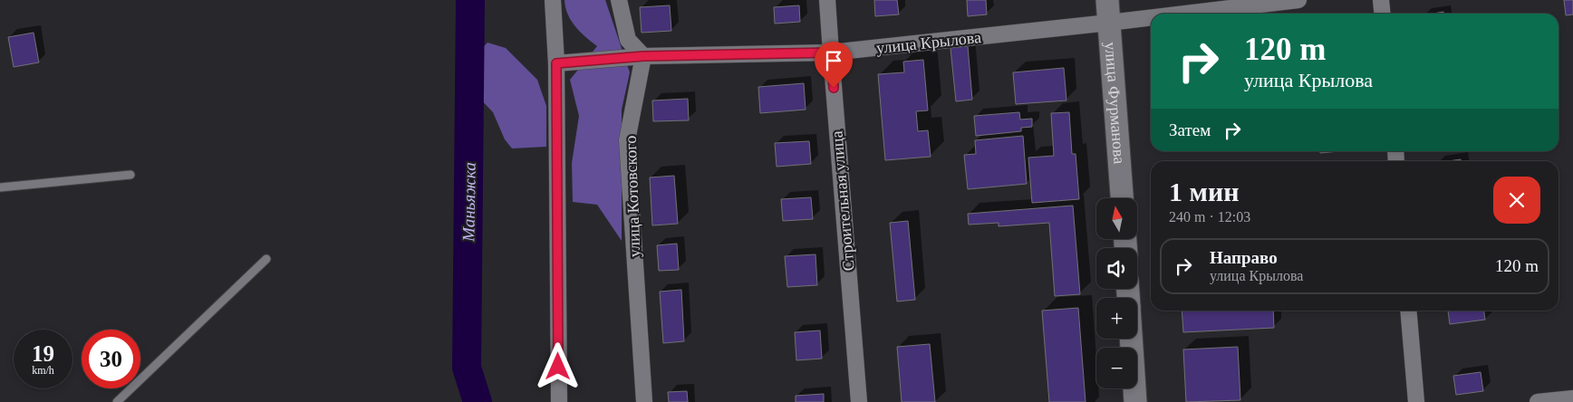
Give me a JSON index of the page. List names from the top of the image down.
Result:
{
  "streets": {
    "main road": ["улица Фурманова"],
    "street": ["улица Крылова", "улица Котовского", "Строительная улица"]
  },
  "crossings": [
    ["улица Крылова", "улица Фурманова"],
    ["улица Крылова", "улица Котовского"],
    ["улица Крылова", "Строительная улица"]
  ],
  "water": ["Маньяжка"],
  "north": "top",
  "page": {
    "turn": ["120 m", "улица Крылова"],
    "then": "Затем",
    "heading": ["1 мин", "240 m · 12:03"],
    "map_buttons": ["+", "−"],
    "list": [
      {
        "name": "Направо",
        "note": "улица Крылова",
        "value": "120 m"
      }
    ],
    "speed": "19 km/h",
    "limit": "30"
  }
}
